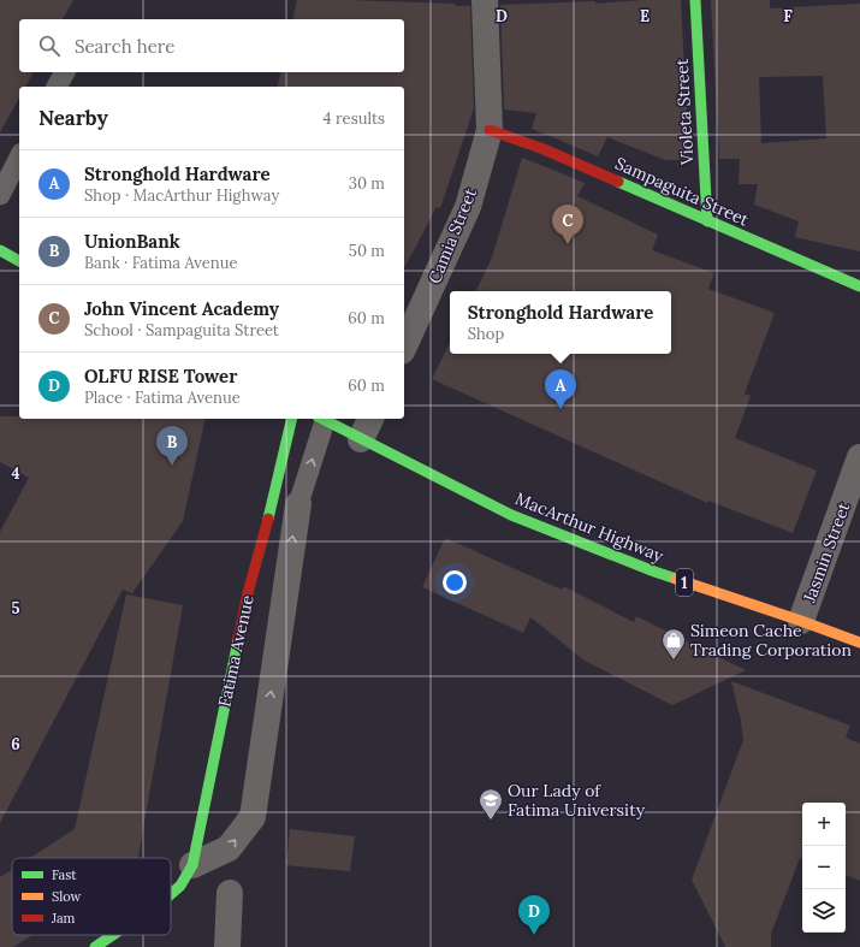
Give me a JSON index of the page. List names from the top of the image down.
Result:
{
  "streets": {
    "main road": [
      "Violeta Street",
      "Sampaguita Street",
      "MacArthur Highway",
      "1",
      "Fatima Avenue"
    ],
    "street": ["Camia Street", "Jasmin Street"]
  },
  "crossings": [
    ["Violeta Street", "Sampaguita Street"],
    ["Sampaguita Street", "Camia Street"],
    ["MacArthur Highway", "Jasmin Street"]
  ],
  "places": {
    "shop": ["Simeon Cache Trading Corporation"],
    "school or university": ["Our Lady of Fatima University"]
  },
  "legend": ["Fast", "Slow", "Jam"],
  "page": {
    "search": "Search here",
    "heading": ["Nearby", "4 results"],
    "list": [
      {
        "mark": "A",
        "name": "Stronghold Hardware",
        "note": "Shop · MacArthur Highway",
        "value": "30 m"
      },
      {
        "mark": "B",
        "name": "UnionBank",
        "note": "Bank · Fatima Avenue",
        "value": "50 m"
      },
      {
        "mark": "C",
        "name": "John Vincent Academy",
        "note": "School · Sampaguita Street",
        "value": "60 m"
      },
      {
        "mark": "D",
        "name": "OLFU RISE Tower",
        "note": "Place · Fatima Avenue",
        "value": "60 m"
      }
    ],
    "pins": [
      "C",
      "A",
      "B",
      "D"
    ],
    "popup": ["Stronghold Hardware", "Shop"],
    "map_buttons": ["+", "−"]
  },
  "grid": {
    "columns": ["D", "E", "F"],
    "rows": ["4", "5", "6"]
  }
}
